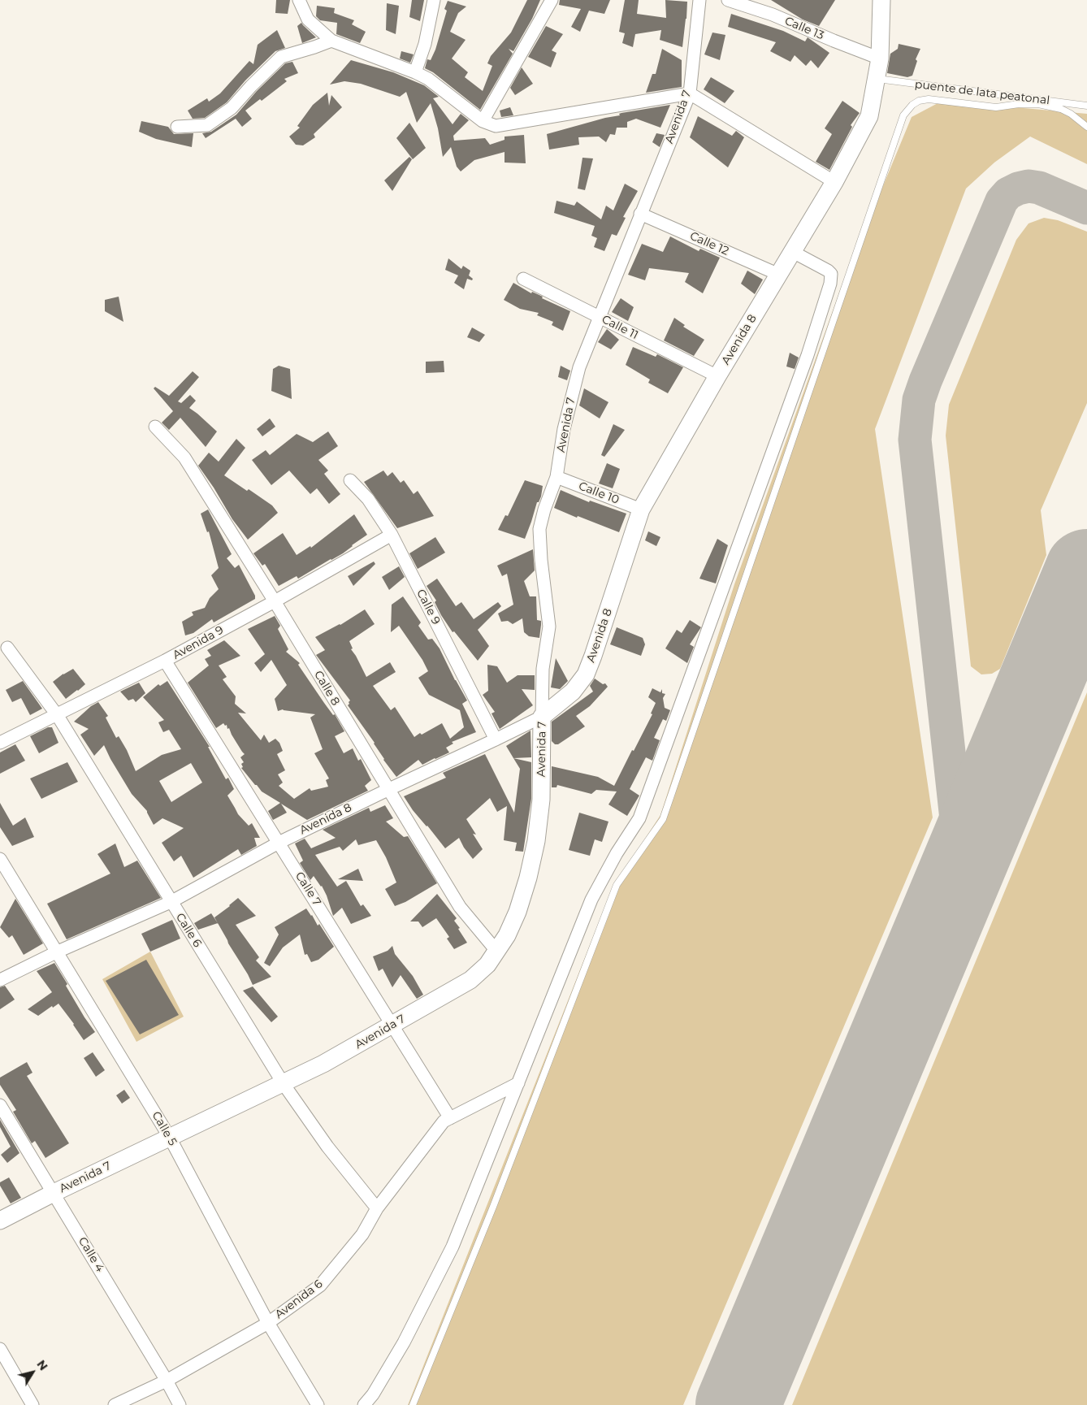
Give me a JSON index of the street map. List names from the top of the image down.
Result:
{
  "streets": {
    "street": [
      "Calle 13",
      "Avenida 7",
      "Calle 12",
      "Calle 11",
      "Avenida 8",
      "Calle 10",
      "Calle 9",
      "Avenida 9",
      "Calle 8",
      "Calle 7",
      "Calle 6",
      "Calle 5",
      "Calle 4",
      "Avenida 6"
    ],
    "lane": ["puente de lata peatonal"]
  },
  "crossings": [
    ["Calle 13", "Avenida 8"],
    ["puente de lata peatonal", "Avenida 8"],
    ["Avenida 7", "Calle 12"],
    ["Avenida 7", "Calle 11"],
    ["Avenida 7", "Avenida 8"],
    ["Avenida 7", "Calle 10"],
    ["Avenida 7", "Calle 8"],
    ["Avenida 7", "Calle 7"],
    ["Avenida 7", "Calle 6"],
    ["Avenida 7", "Calle 5"],
    ["Avenida 7", "Calle 4"],
    ["Calle 12", "Avenida 8"],
    ["Calle 11", "Avenida 8"],
    ["Avenida 8", "Calle 10"],
    ["Avenida 8", "Calle 9"],
    ["Avenida 8", "Calle 8"],
    ["Avenida 8", "Calle 7"],
    ["Avenida 8", "Calle 6"],
    ["Avenida 8", "Calle 5"],
    ["Calle 9", "Avenida 9"],
    ["Avenida 9", "Calle 8"],
    ["Avenida 9", "Calle 7"],
    ["Avenida 9", "Calle 6"],
    ["Calle 7", "Avenida 6"],
    ["Calle 6", "Avenida 6"],
    ["Calle 5", "Avenida 6"],
    ["Calle 4", "Avenida 6"]
  ],
  "north": "top right"
}
